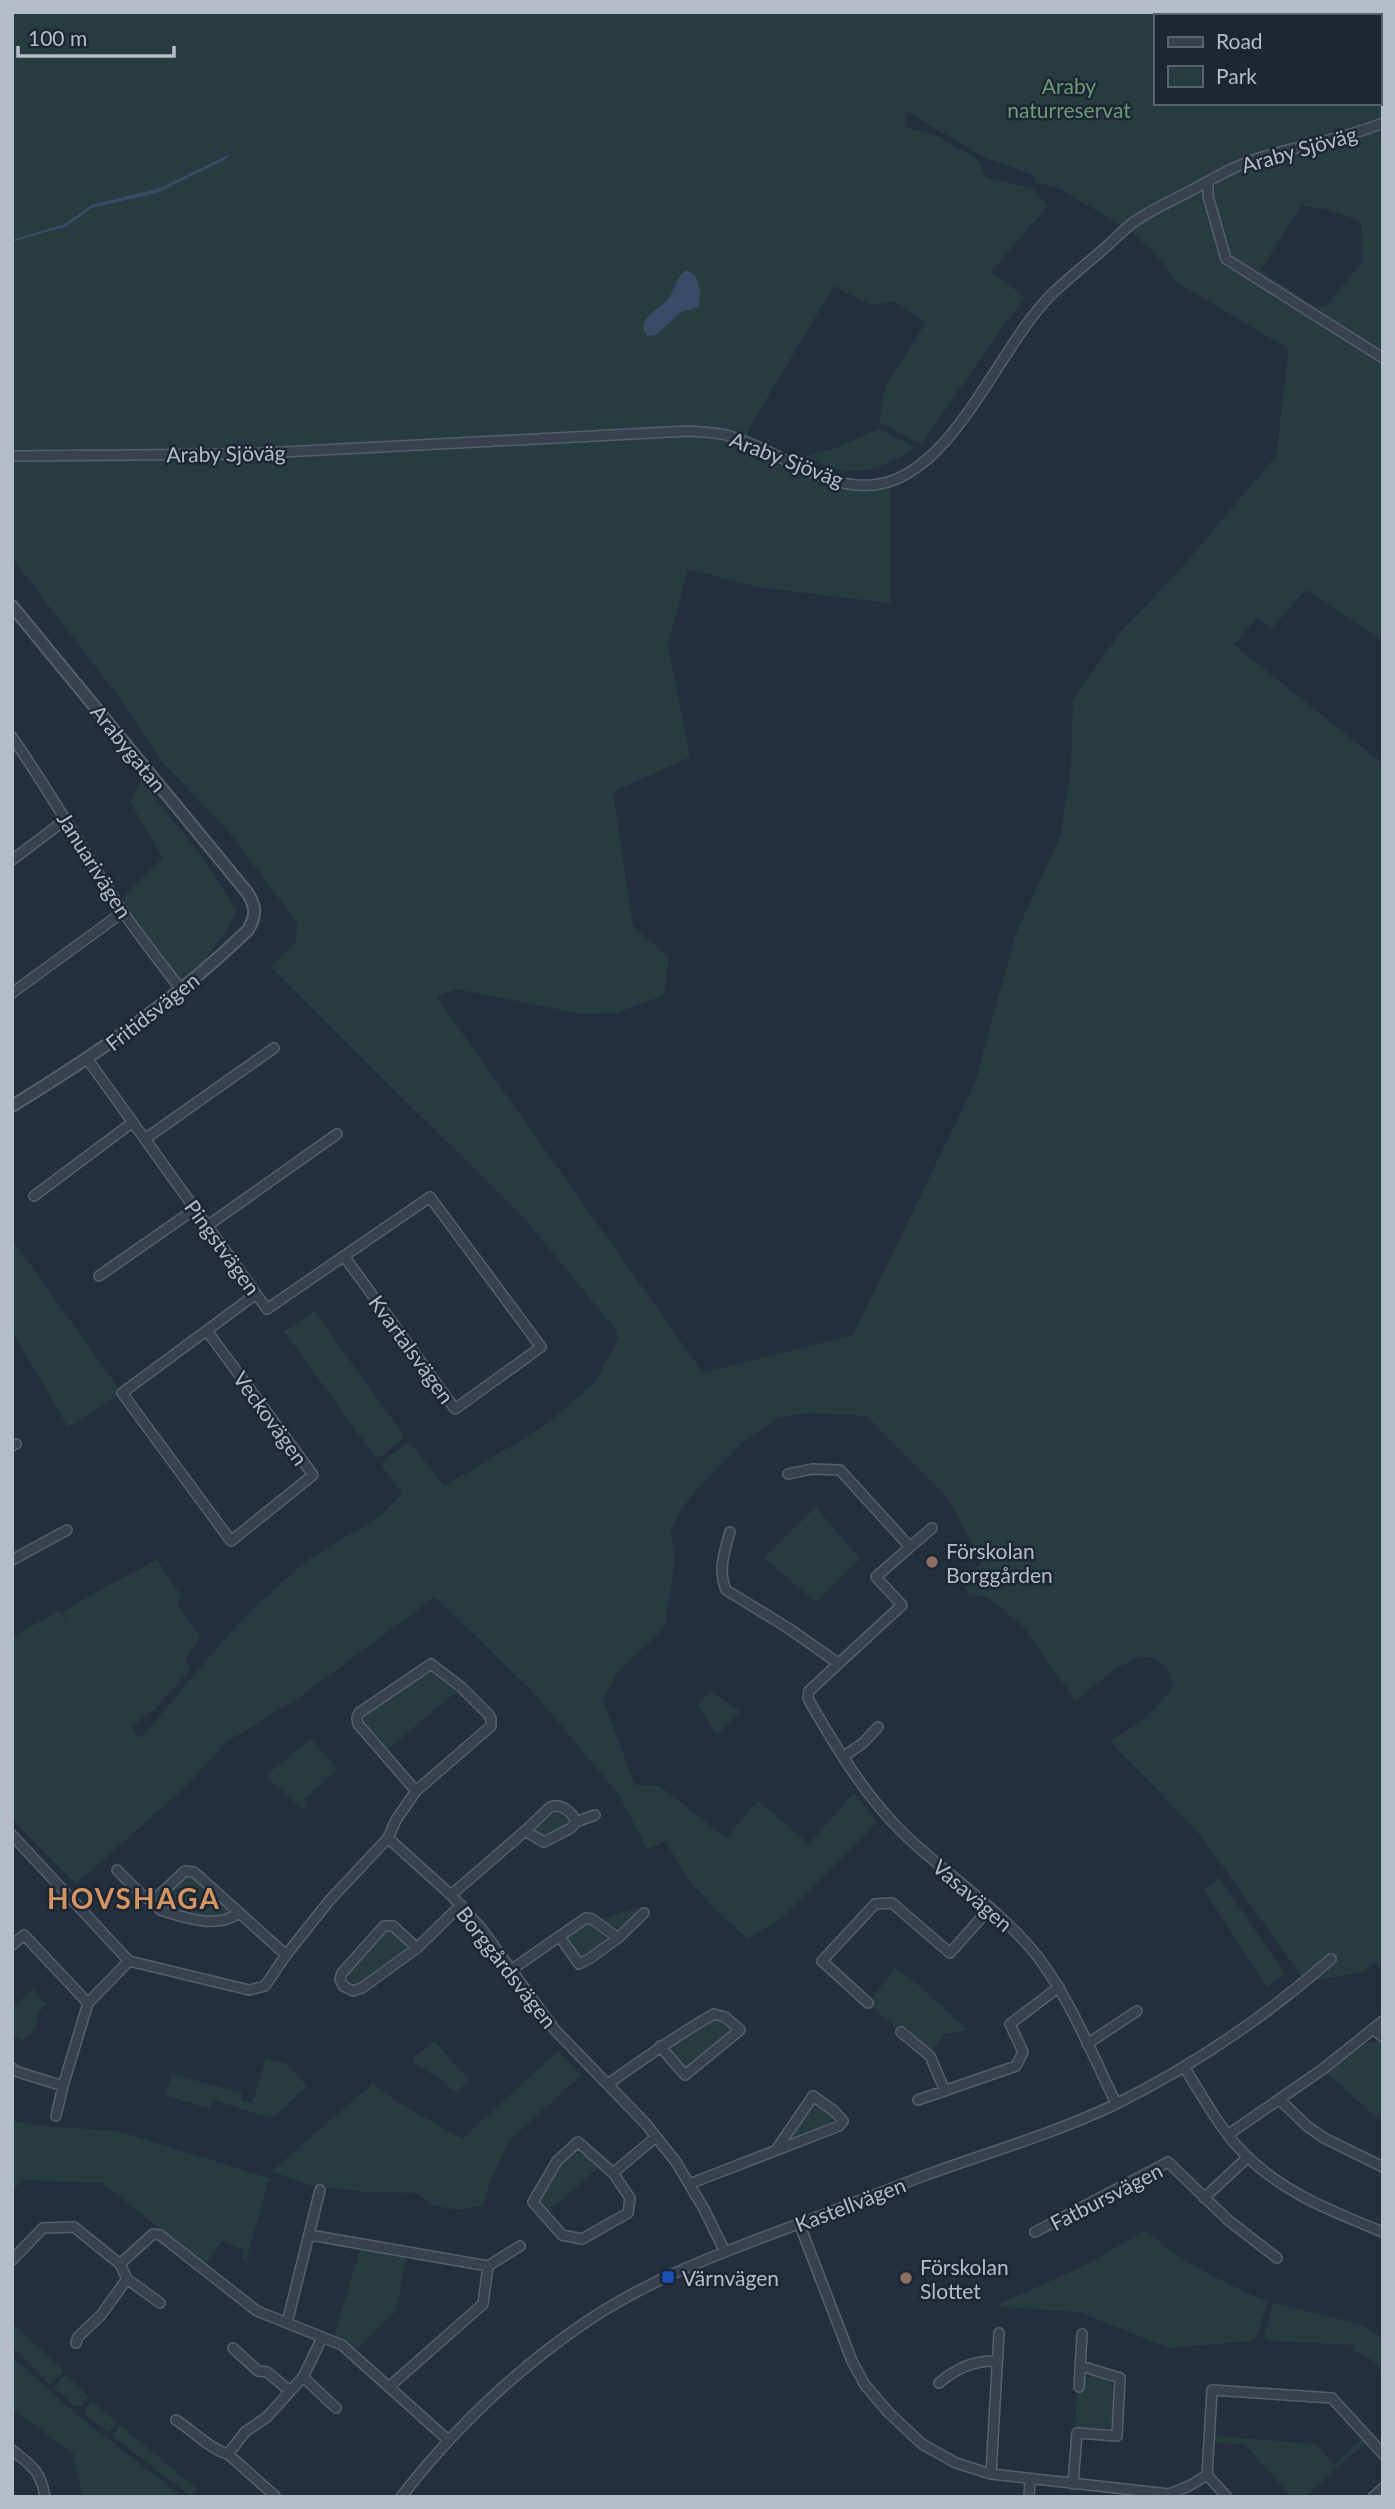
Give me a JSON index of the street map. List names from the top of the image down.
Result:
{
  "streets": {
    "street": [
      "Araby Sjöväg",
      "Arabygatan",
      "Januarivägen",
      "Fritidsvägen",
      "Pingstvägen",
      "Kvartalsvägen",
      "Veckovägen",
      "Vasavägen",
      "Borggårdsvägen",
      "Fatbursvägen",
      "Kastellvägen"
    ]
  },
  "crossings": [
    ["Arabygatan", "Fritidsvägen"],
    ["Januarivägen", "Fritidsvägen"],
    ["Fritidsvägen", "Pingstvägen"],
    ["Pingstvägen", "Kvartalsvägen"],
    ["Vasavägen", "Kastellvägen"],
    ["Borggårdsvägen", "Kastellvägen"]
  ],
  "districts": ["HOVSHAGA"],
  "parks": ["Araby naturreservat"],
  "places": {
    "other": ["Förskolan Borggården", "Förskolan Slottet"],
    "transit": ["Värnvägen"]
  },
  "legend": ["Road", "Park"],
  "scale_bar": "100 m"
}
